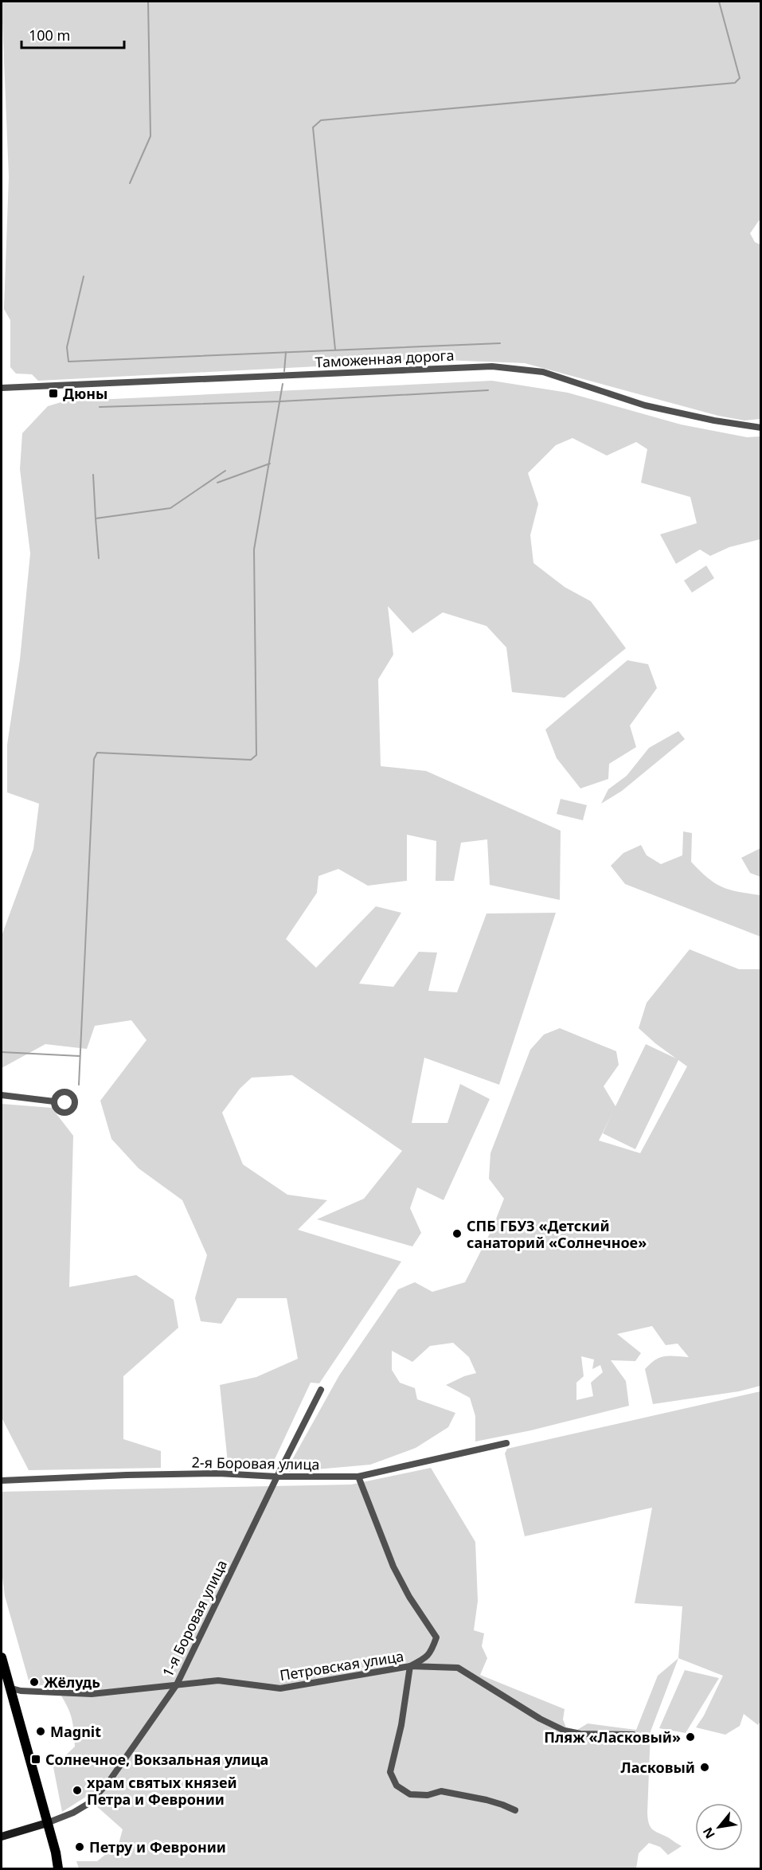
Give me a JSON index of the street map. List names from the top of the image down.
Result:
{
  "streets": {
    "street": [
      "Таможенная дорога",
      "2-я Боровая улица",
      "1-я Боровая улица",
      "Петровская улица"
    ]
  },
  "crossings": [
    ["2-я Боровая улица", "1-я Боровая улица"],
    ["1-я Боровая улица", "Петровская улица"]
  ],
  "places": {
    "transit": ["Дюны", "Солнечное, Вокзальная улица"],
    "other": [
      "СПБ ГБУЗ «Детский санаторий «Солнечное»",
      "Жёлудь",
      "Magnit",
      "Пляж «Ласковый»",
      "Ласковый",
      "храм святых князей Петра и Февронии",
      "Петру и Февронии"
    ]
  },
  "scale_bar": "100 m",
  "north": "bottom left"
}
